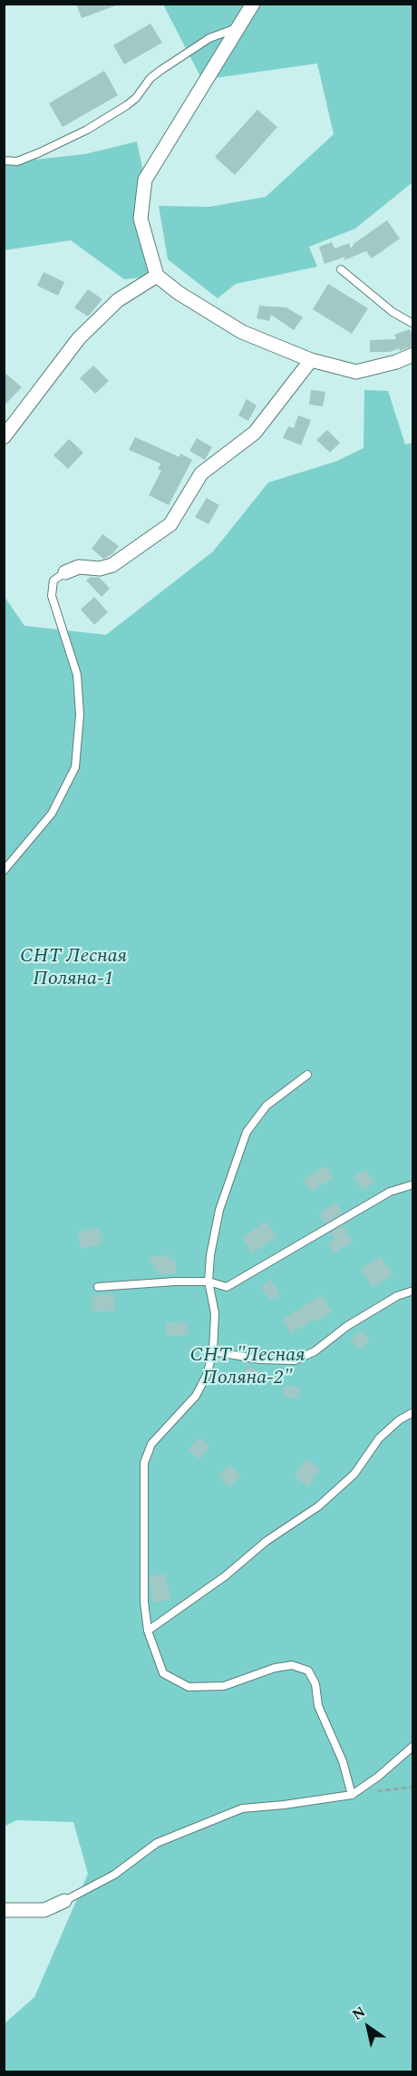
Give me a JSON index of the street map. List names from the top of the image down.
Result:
{
  "parks": ["СНТ Лесная Поляна-1", "СНТ \"Лесная Поляна-2\""],
  "north": "top left"
}
